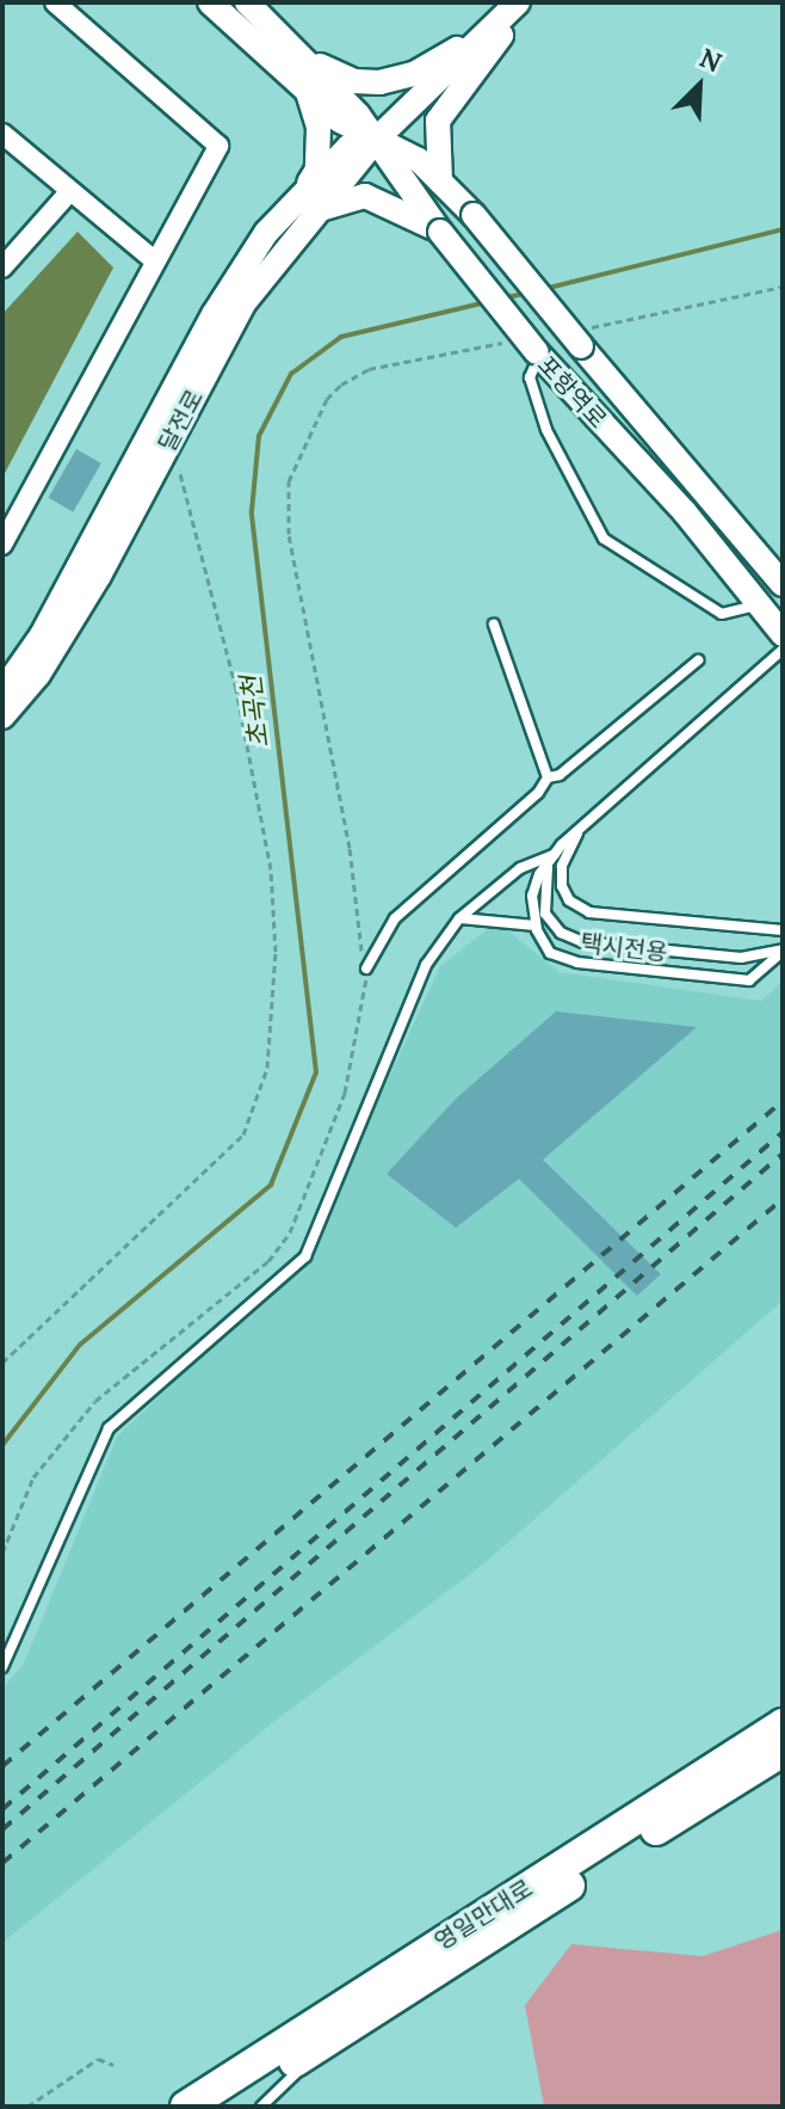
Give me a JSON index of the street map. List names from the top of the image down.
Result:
{
  "streets": {
    "highway": ["영일만대로"],
    "street": ["포항역로", "달전로"],
    "lane": ["택시전용"]
  },
  "crossings": [
    ["포항역로", "달전로"]
  ],
  "water": ["초곡천"],
  "north": "top right"
}
